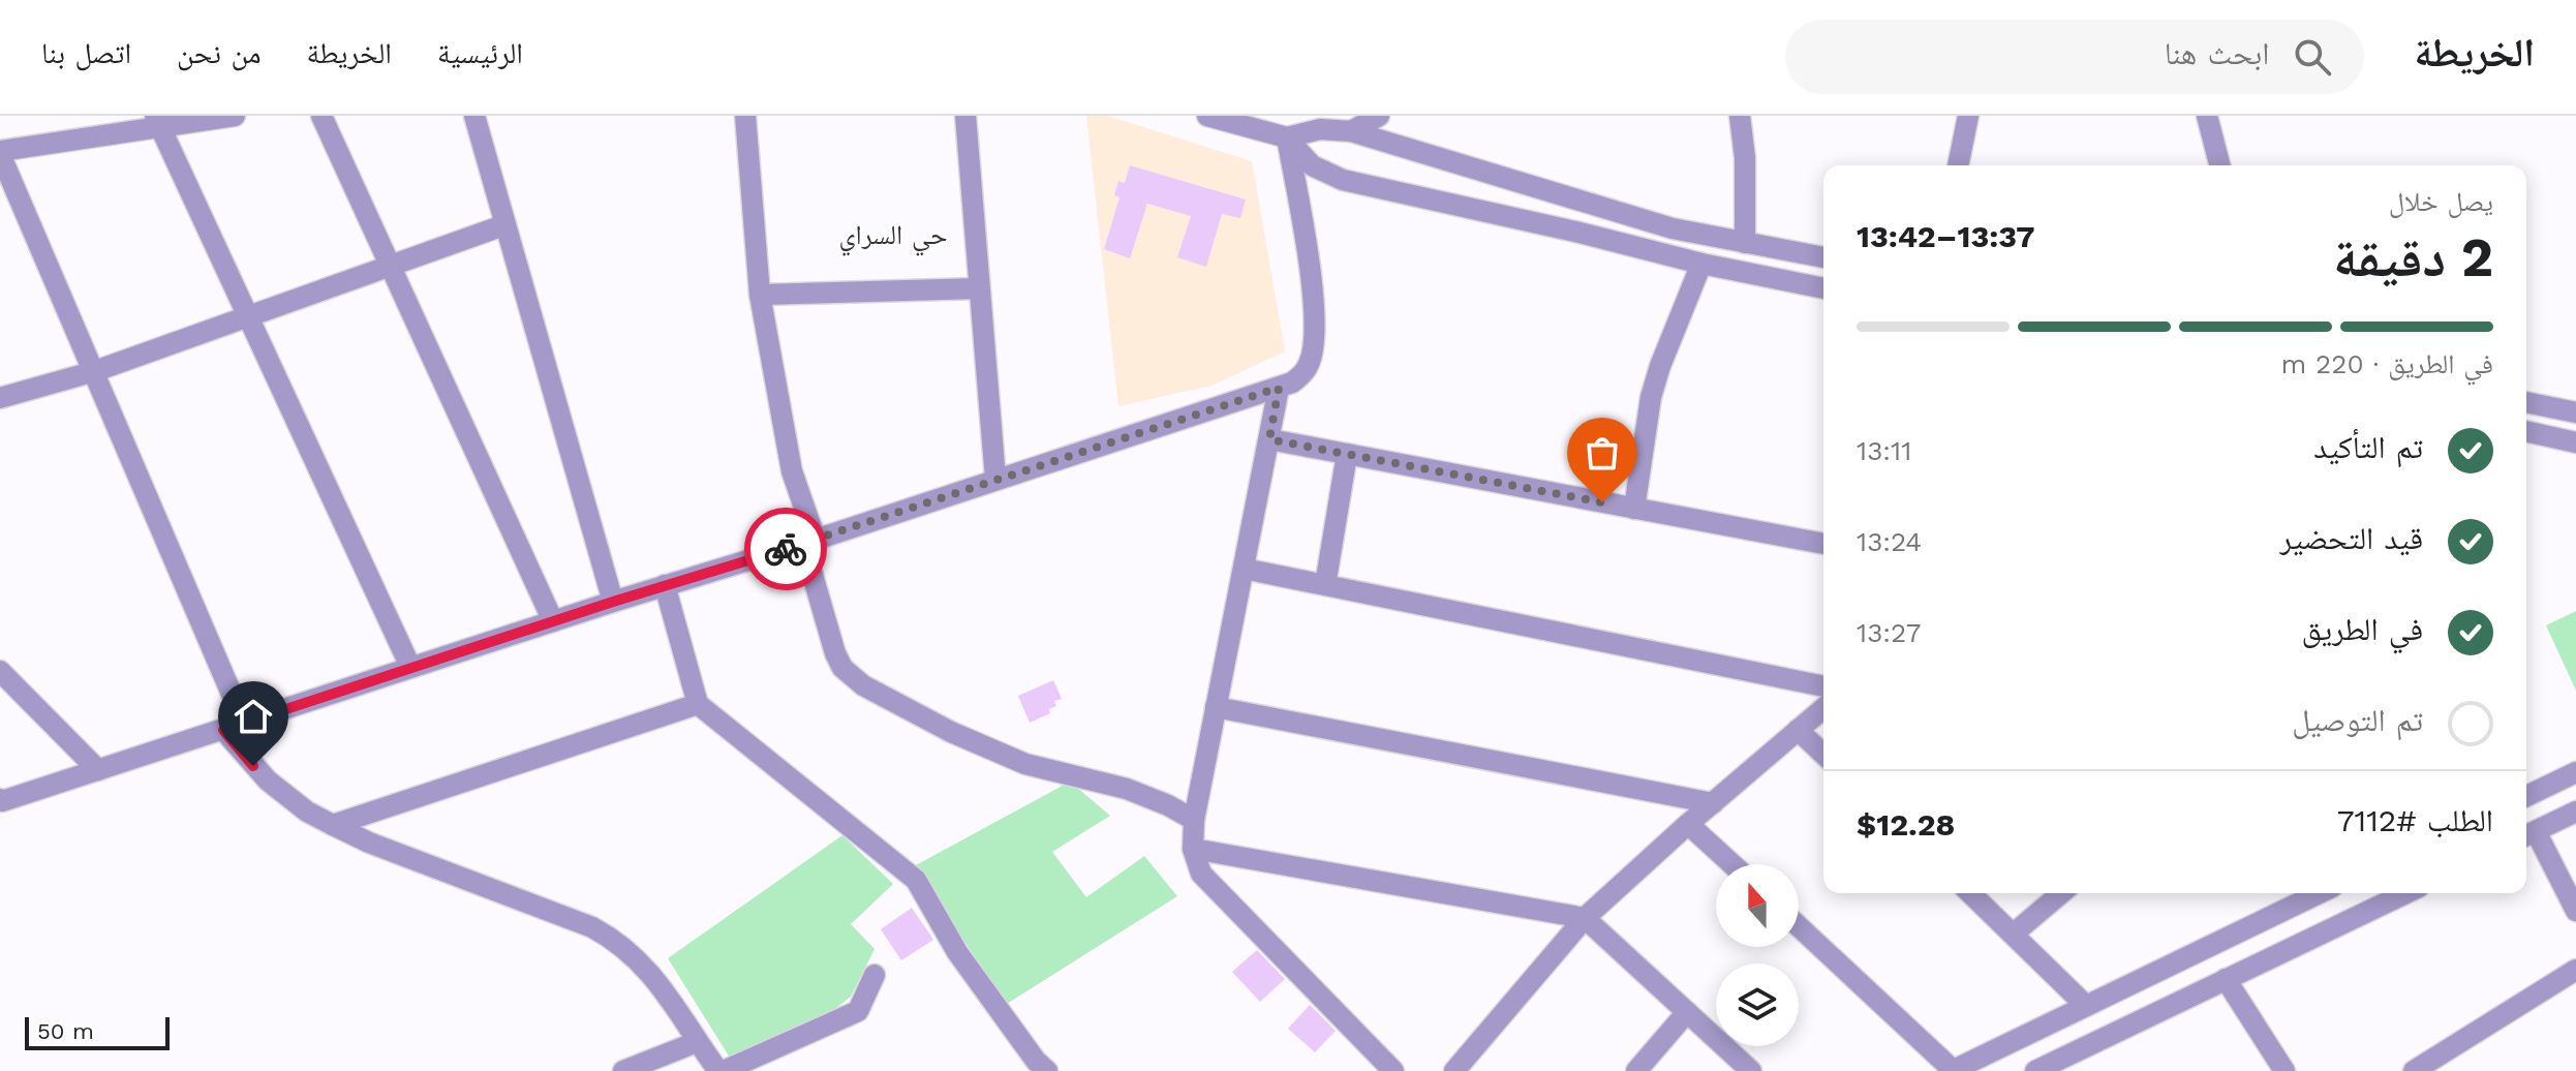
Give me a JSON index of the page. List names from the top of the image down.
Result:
{
  "districts": ["حي السراي"],
  "scale_bar": "50 m",
  "north": "top",
  "page": {
    "header": "الخريطة",
    "search": "ابحث هنا",
    "nav": [
      "الرئيسية",
      "الخريطة",
      "من نحن",
      "اتصل بنا"
    ],
    "heading": ["2 دقيقة", "يصل خلال", "13:37–13:42"],
    "panel": ["الطلب #7112", "$12.28"],
    "bar": "في الطريق · 220 m",
    "list": [
      ["تم التأكيد", "13:11"],
      ["قيد التحضير", "13:24"],
      ["في الطريق", "13:27"],
      "تم التوصيل"
    ],
    "scale": "50 m"
  }
}
